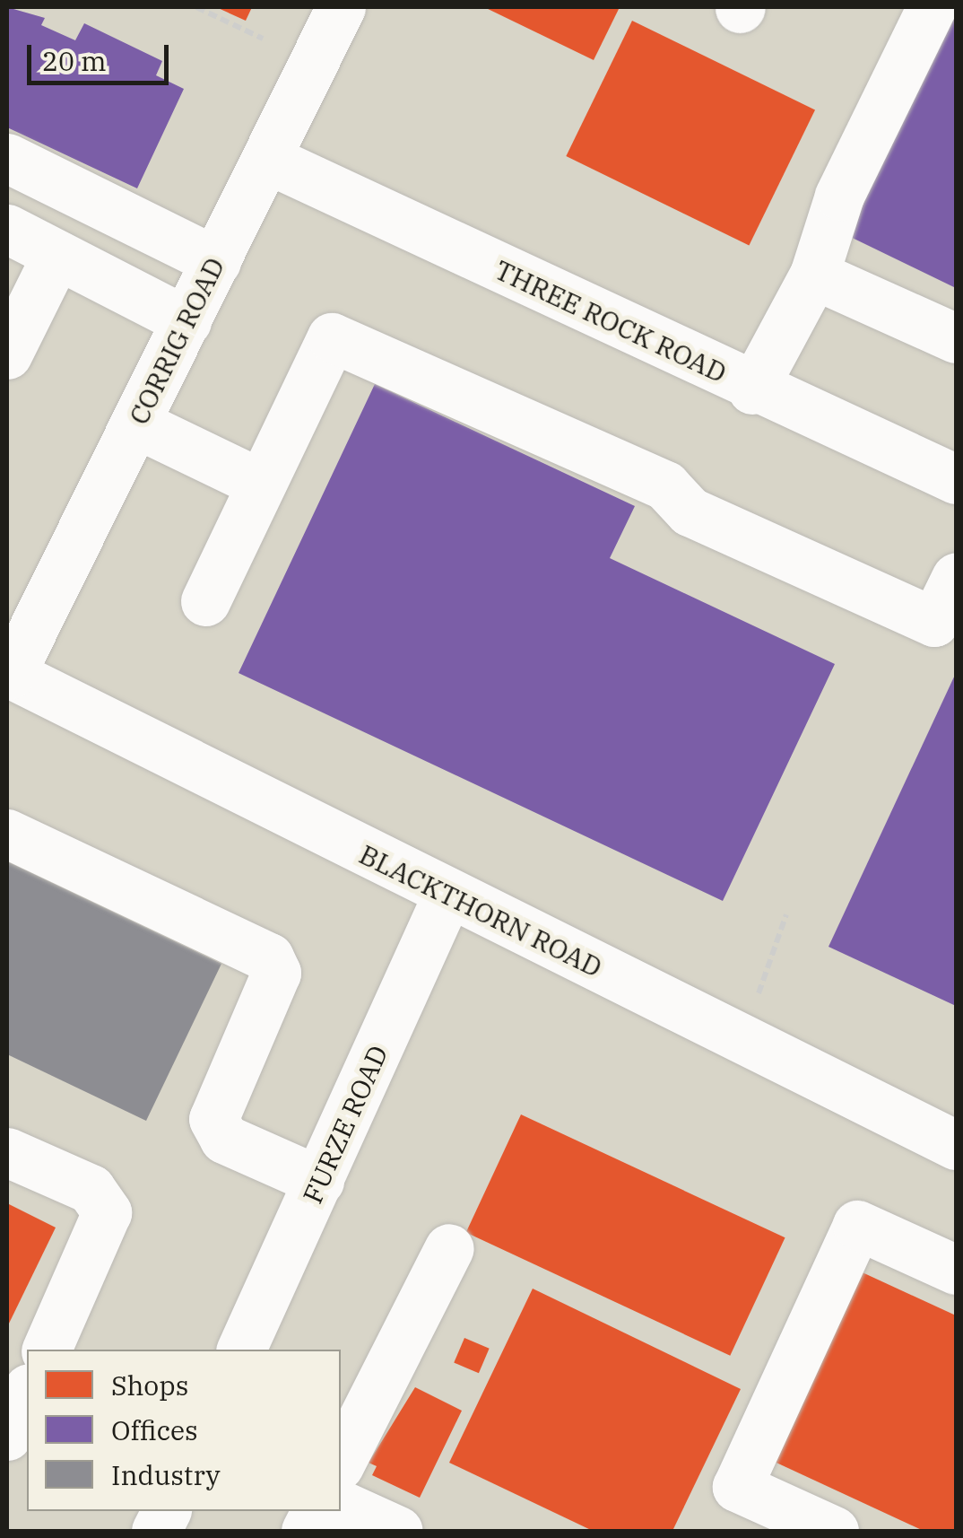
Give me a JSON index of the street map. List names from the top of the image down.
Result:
{
  "streets": {
    "street": [
      "THREE ROCK ROAD",
      "CORRIG ROAD",
      "BLACKTHORN ROAD",
      "FURZE ROAD"
    ]
  },
  "crossings": [
    ["THREE ROCK ROAD", "CORRIG ROAD"],
    ["CORRIG ROAD", "BLACKTHORN ROAD"],
    ["BLACKTHORN ROAD", "FURZE ROAD"]
  ],
  "legend": ["Shops", "Offices", "Industry"],
  "scale_bar": "20 m"
}
